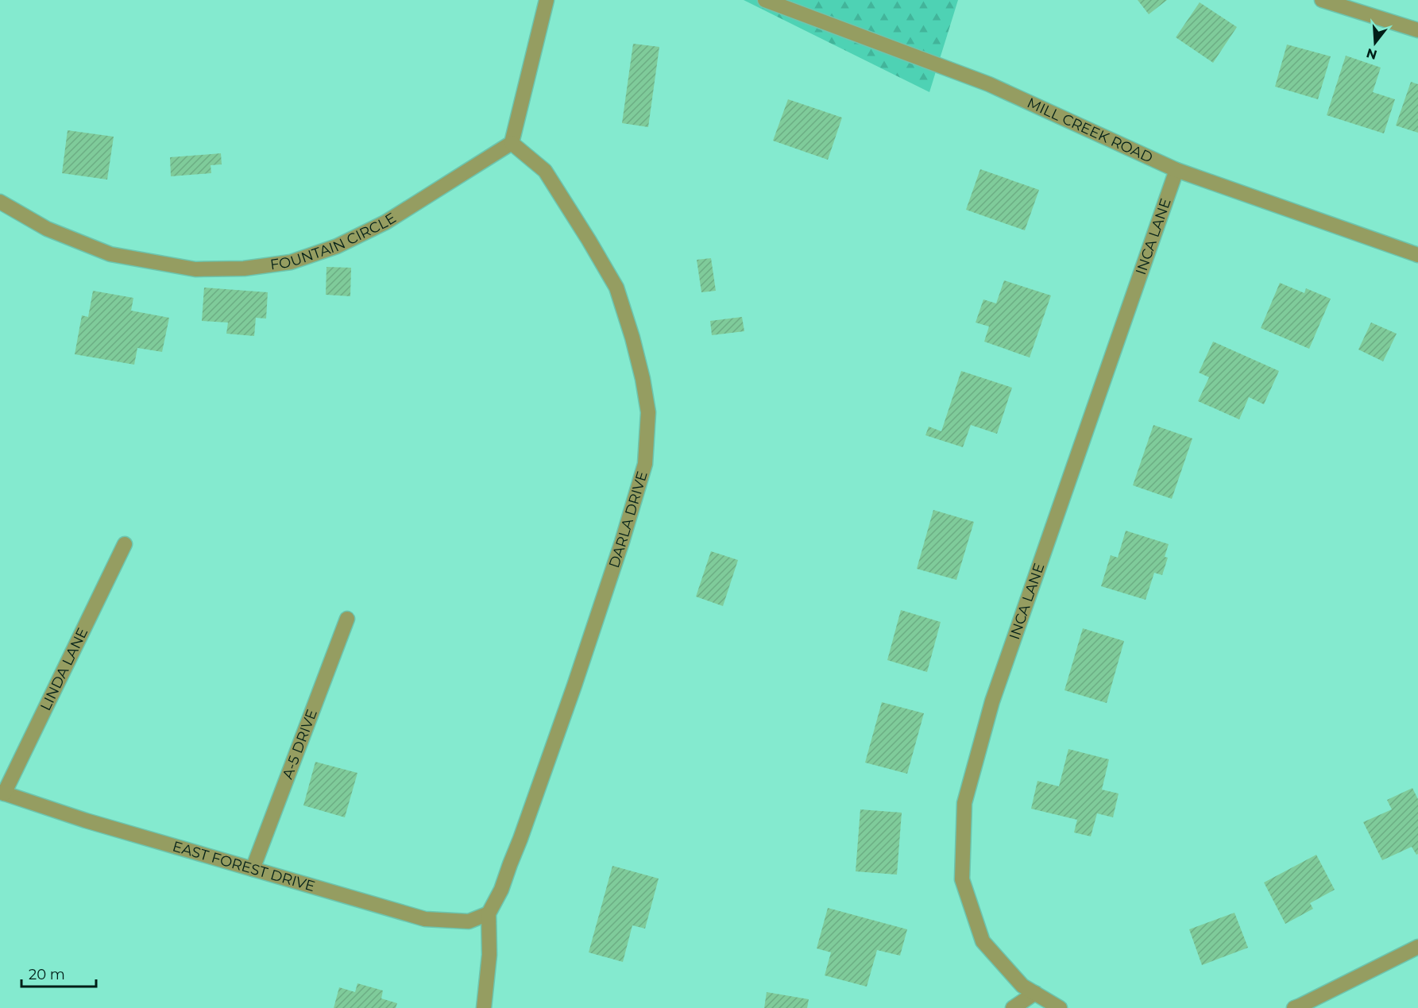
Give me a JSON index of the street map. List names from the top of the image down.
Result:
{
  "streets": {
    "street": [
      "MILL CREEK ROAD",
      "INCA LANE",
      "FOUNTAIN CIRCLE",
      "DARLA DRIVE",
      "LINDA LANE",
      "A-5 DRIVE",
      "EAST FOREST DRIVE"
    ]
  },
  "crossings": [
    ["MILL CREEK ROAD", "INCA LANE"],
    ["FOUNTAIN CIRCLE", "DARLA DRIVE"],
    ["DARLA DRIVE", "EAST FOREST DRIVE"],
    ["LINDA LANE", "EAST FOREST DRIVE"],
    ["A-5 DRIVE", "EAST FOREST DRIVE"]
  ],
  "scale_bar": "20 m",
  "north": "bottom"
}
